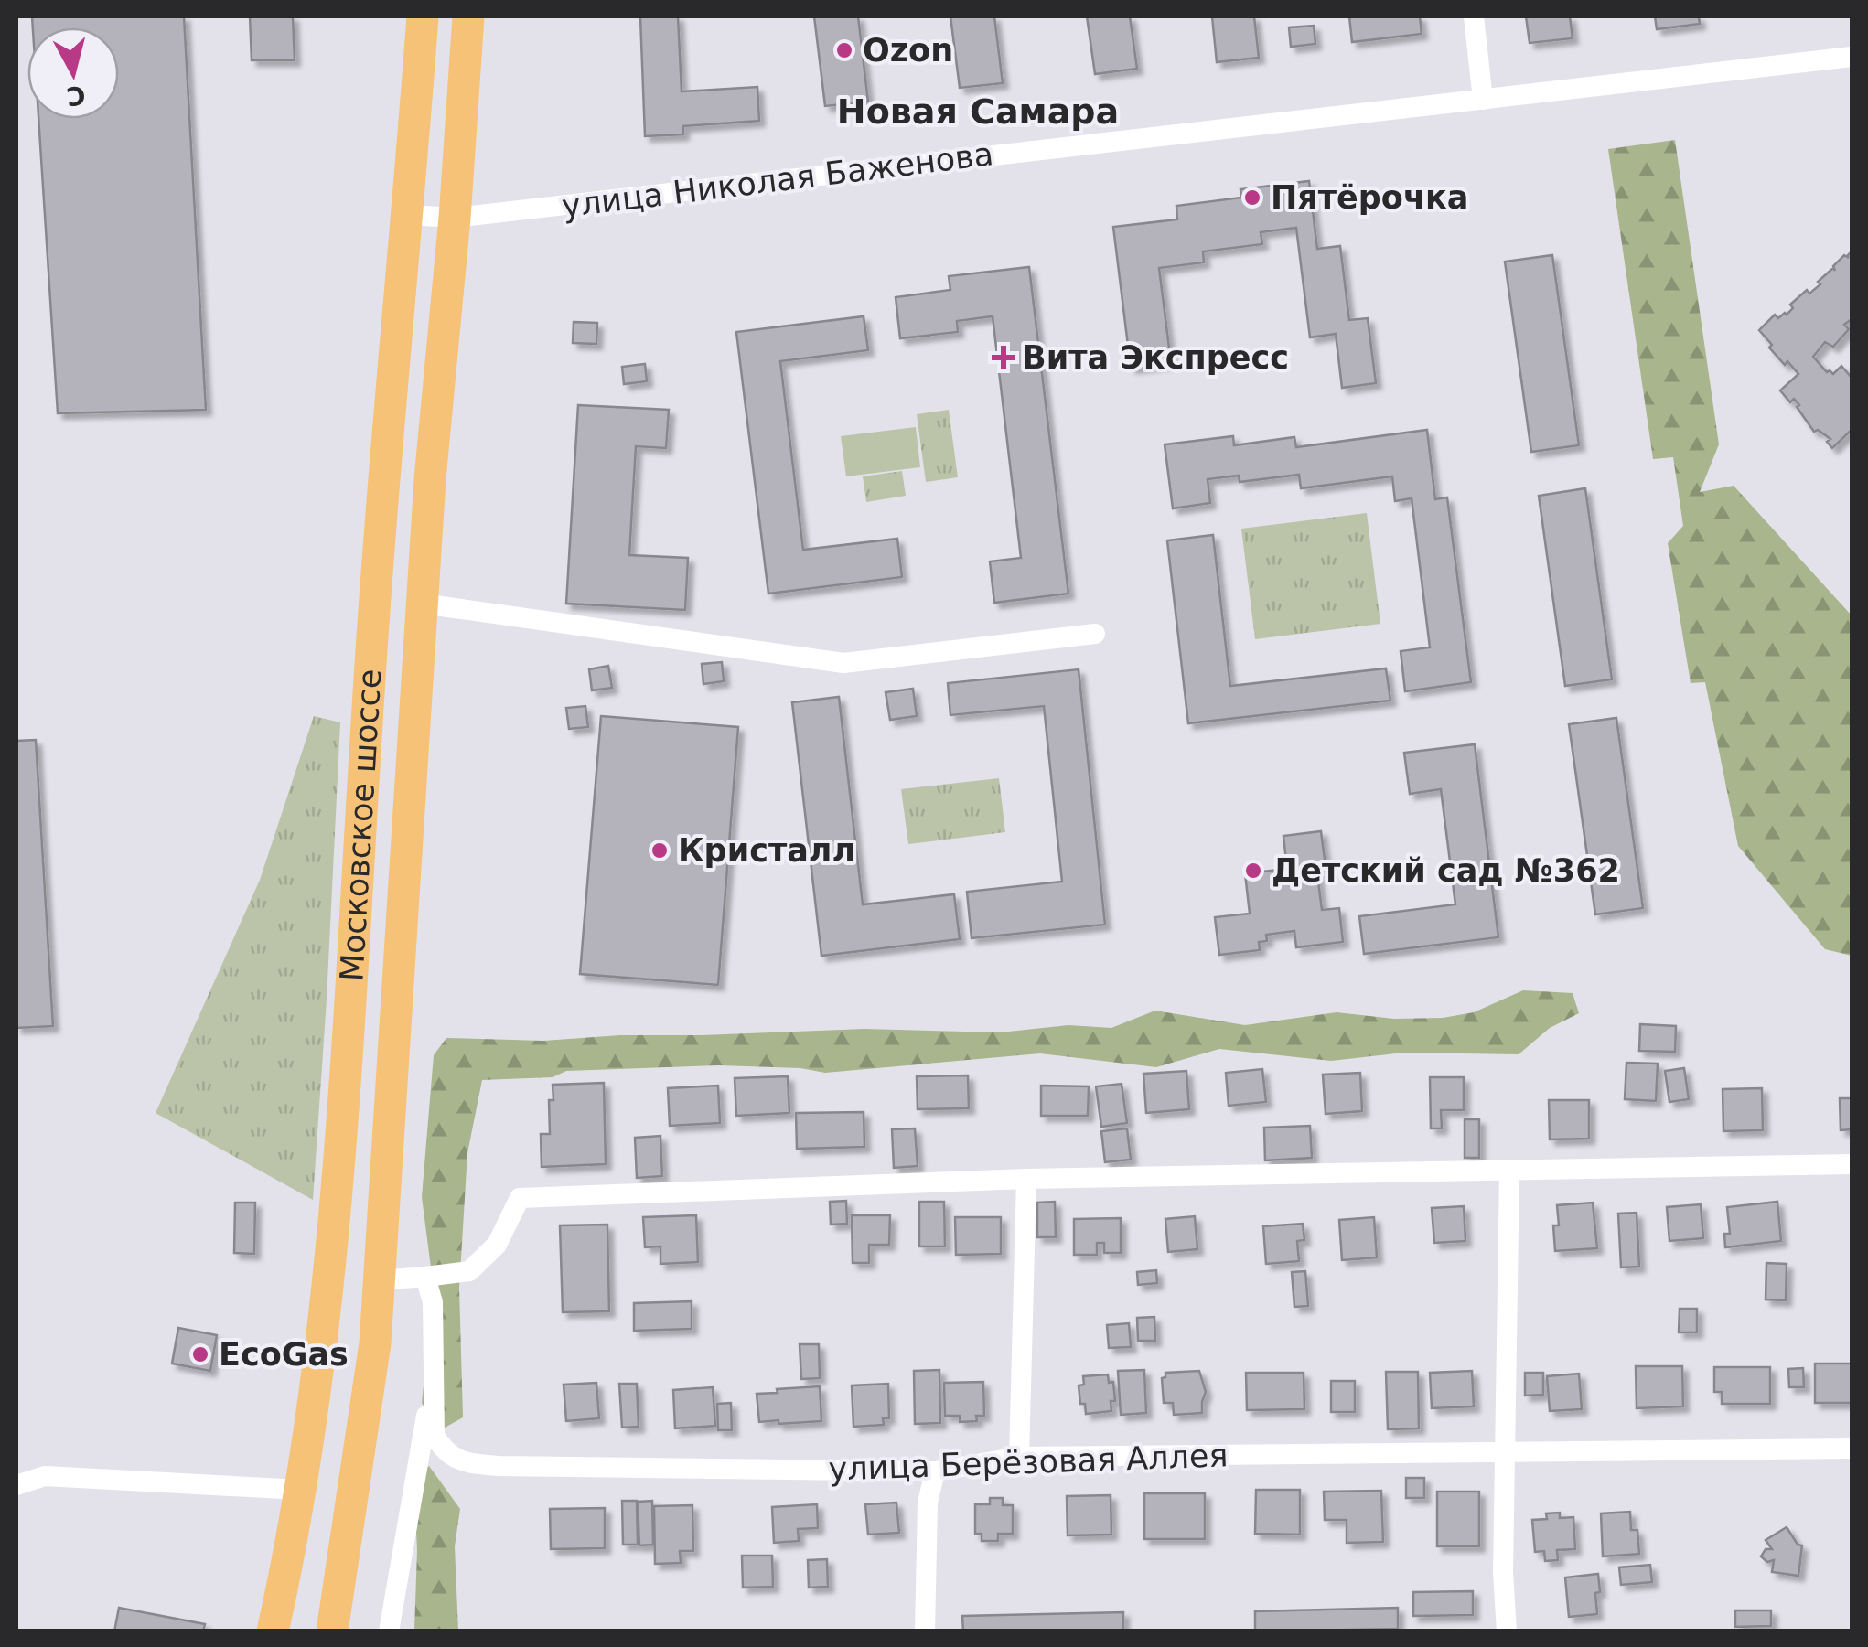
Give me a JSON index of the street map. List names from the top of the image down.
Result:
{
  "streets": {
    "main road": ["Московское шоссе"],
    "street": ["улица Николая Баженова", "улица Берёзовая Аллея"]
  },
  "crossings": [
    ["улица Николая Баженова", "Московское шоссе"]
  ],
  "districts": ["Новая Самара"],
  "places": {
    "other": [
      "Ozon",
      "Пятёрочка",
      "Кристалл",
      "Детский сад №362",
      "EcoGas"
    ],
    "health": ["Вита Экспресс"]
  },
  "north": "bottom"
}
